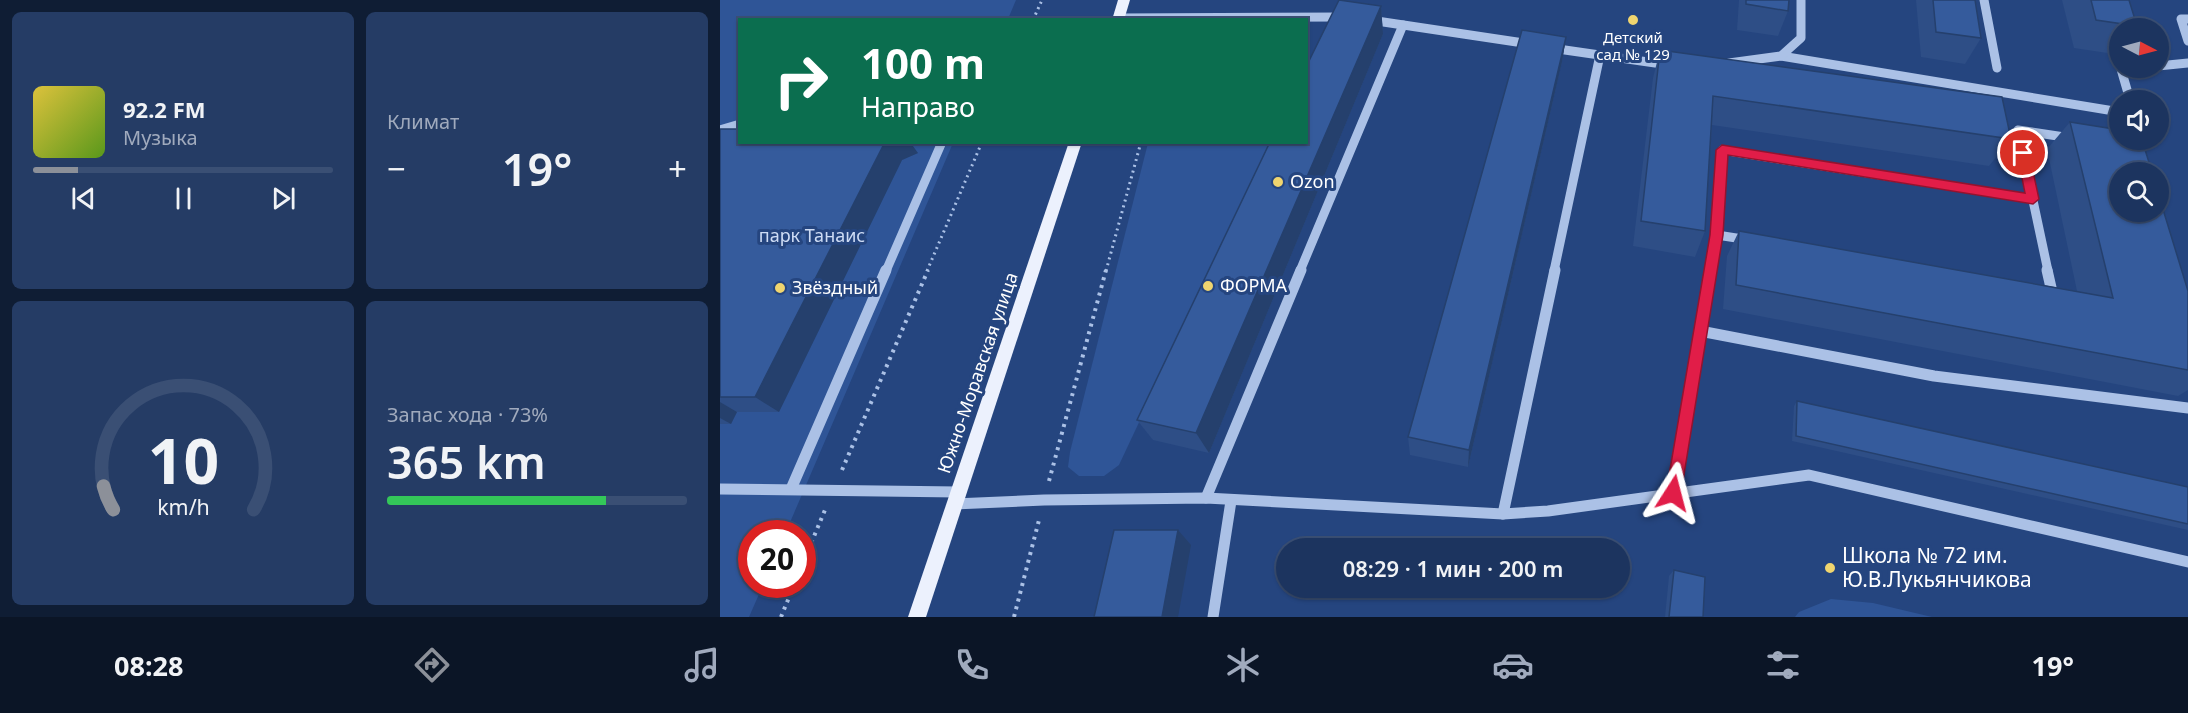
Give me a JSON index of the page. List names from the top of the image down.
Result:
{
  "streets": {
    "main road": ["Южно-Моравская улица"]
  },
  "parks": ["парк Танаис"],
  "places": [
    "Детский сад № 129",
    "Ozon",
    "ФОРМА",
    "Звёздный",
    "Школа № 72 им. Ю.В.Лукьянчикова"
  ],
  "north": "right",
  "page": {
    "tile": [
      "Климат",
      ["Запас хода · 73%", "365 km"]
    ],
    "turn": ["100 m", "Направо"],
    "song": ["92.2 FM", "Музыка"],
    "heat": ["−", "19°", "+"],
    "limit": "20",
    "trip": "08:29 · 1 мин · 200 m",
    "tabs": ["08:28", "19°"],
    "gauge": ["10", "km/h"]
  }
}
